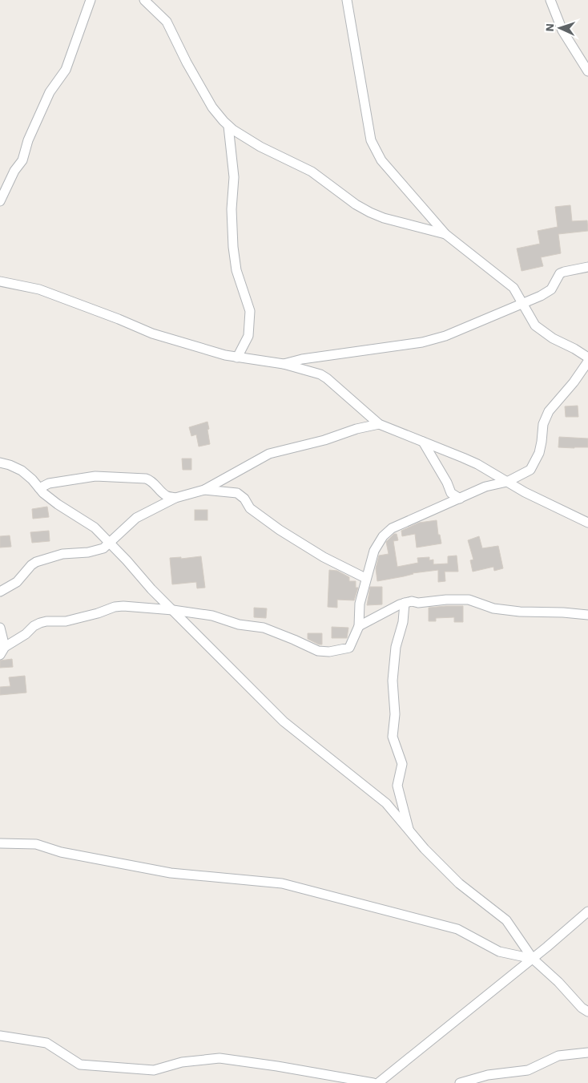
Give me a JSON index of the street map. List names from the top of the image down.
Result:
{
  "north": "left"
}
